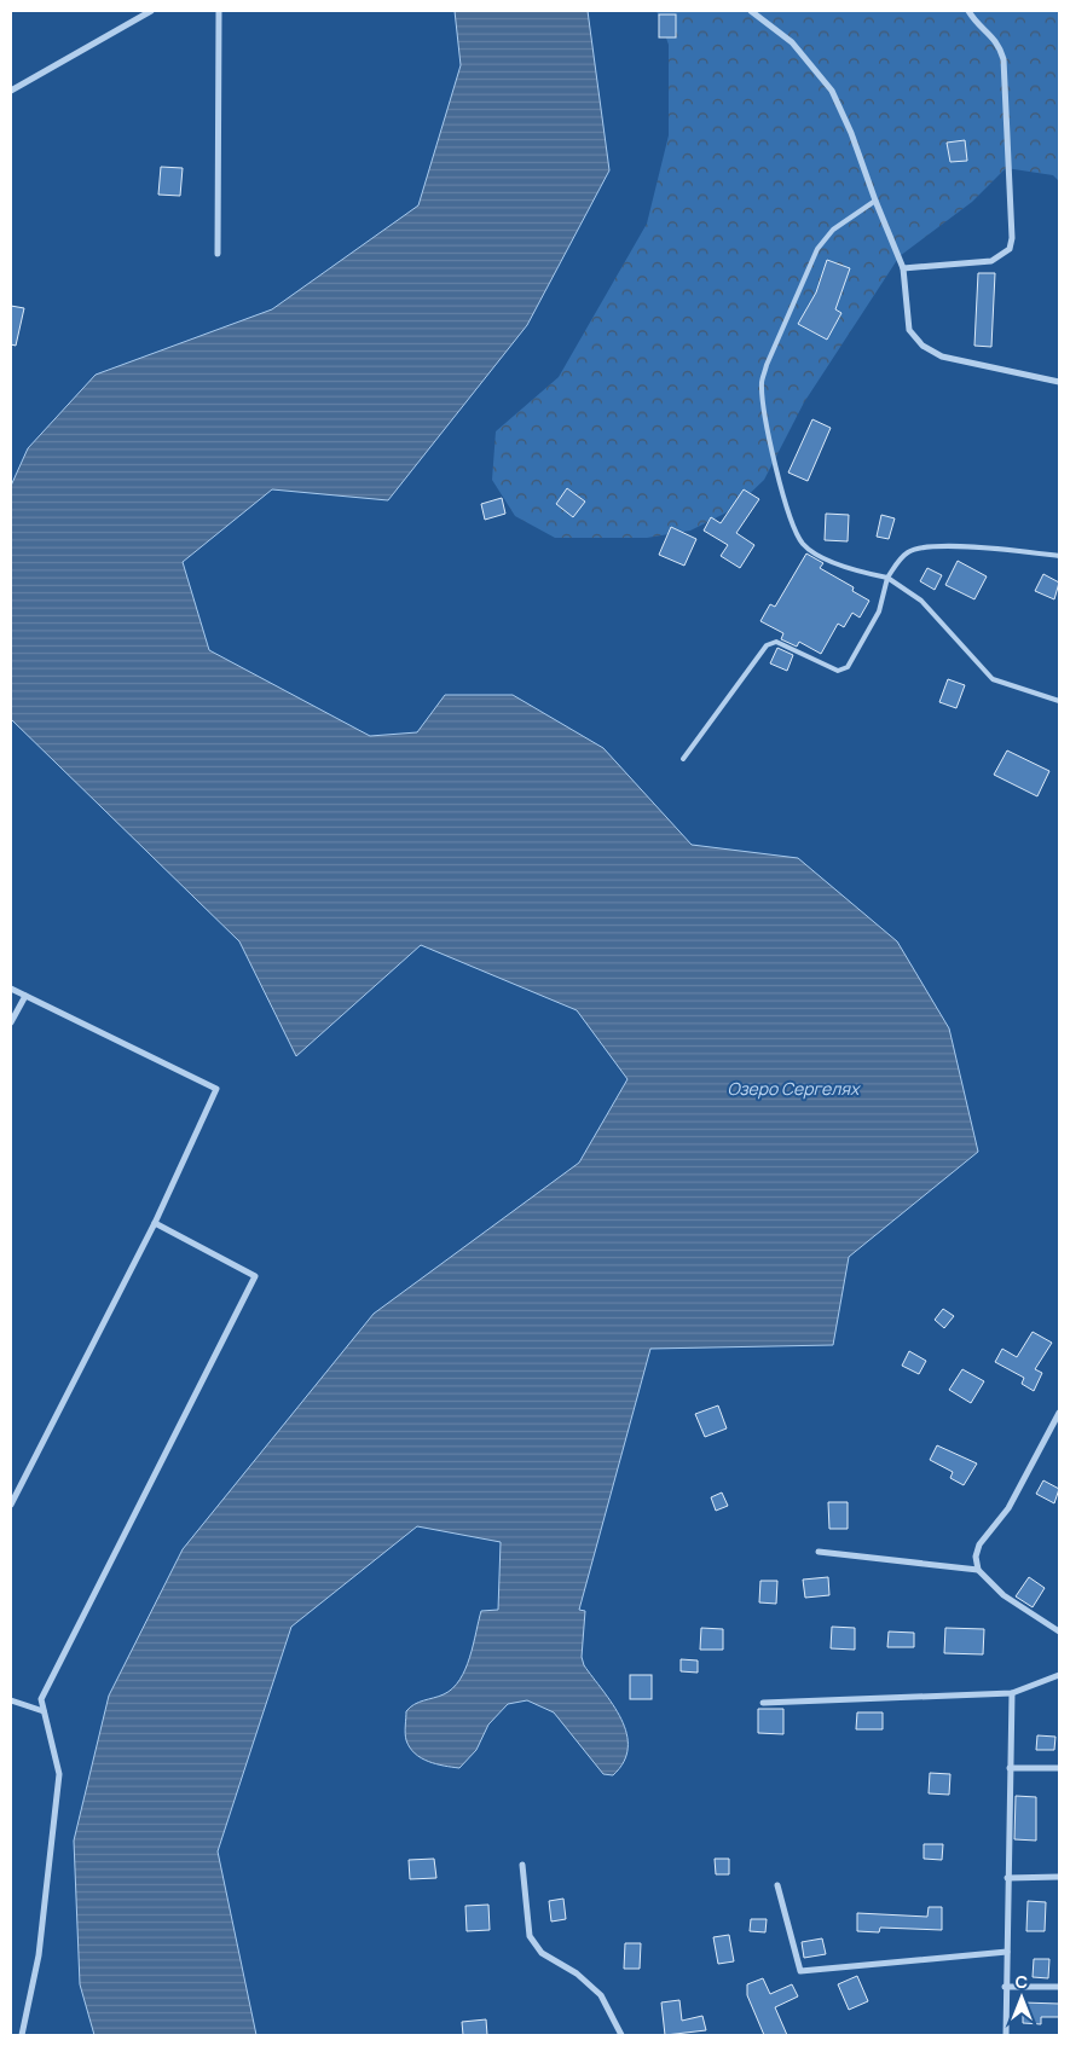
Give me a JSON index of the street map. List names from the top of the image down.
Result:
{
  "water": ["Озеро Сергелях"],
  "north": "top"
}
